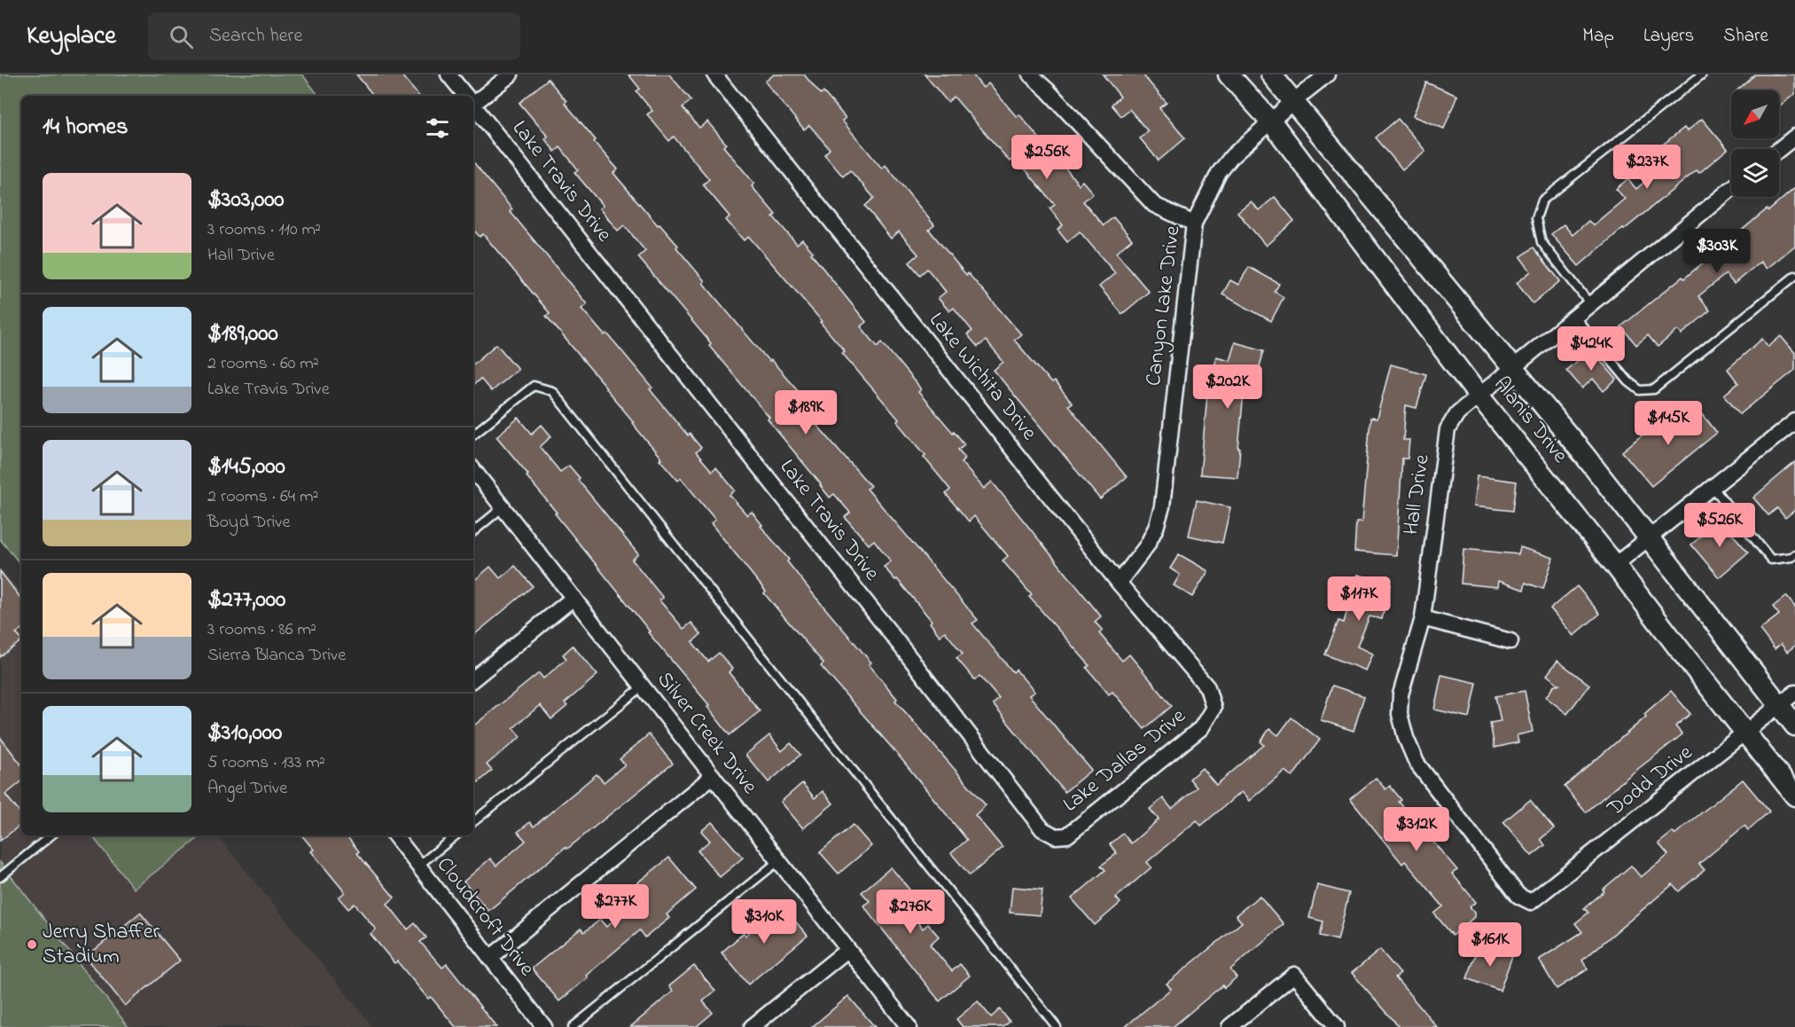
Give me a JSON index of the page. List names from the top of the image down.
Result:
{
  "streets": {
    "main road": ["Alanis Drive"],
    "street": [
      "Lake Travis Drive",
      "Canyon Lake Drive",
      "Lake Wichita Drive",
      "Hall Drive",
      "Silver Creek Drive",
      "Lake Dallas Drive",
      "Dodd Drive",
      "Cloudcroft Drive"
    ]
  },
  "crossings": [
    ["Lake Travis Drive", "Lake Dallas Drive"],
    ["Canyon Lake Drive", "Lake Wichita Drive"],
    ["Canyon Lake Drive", "Alanis Drive"],
    ["Lake Wichita Drive", "Lake Dallas Drive"],
    ["Alanis Drive", "Hall Drive"],
    ["Alanis Drive", "Dodd Drive"],
    ["Hall Drive", "Dodd Drive"]
  ],
  "places": ["Jerry Shaffer Stadium"],
  "north": "bottom left",
  "page": {
    "header": "Keyplace",
    "search": "Search here",
    "nav": ["Map", "Layers", "Share"],
    "heading": "14 homes",
    "price": [
      "$256K",
      "$237K",
      "$303K",
      "$424K",
      "$202K",
      "$189K",
      "$145K",
      "$526K",
      "$117K",
      "$312K",
      "$277K",
      "$276K",
      "$310K",
      "$161K"
    ],
    "list": [
      {
        "name": "$303,000",
        "note": "3 rooms · 110 m² · Hall Drive"
      },
      {
        "name": "$189,000",
        "note": "2 rooms · 60 m² · Lake Travis Drive"
      },
      {
        "name": "$145,000",
        "note": "2 rooms · 64 m² · Boyd Drive"
      },
      {
        "name": "$277,000",
        "note": "3 rooms · 86 m² · Sierra Blanca Drive"
      },
      {
        "name": "$310,000",
        "note": "5 rooms · 133 m² · Angel Drive"
      }
    ]
  }
}
